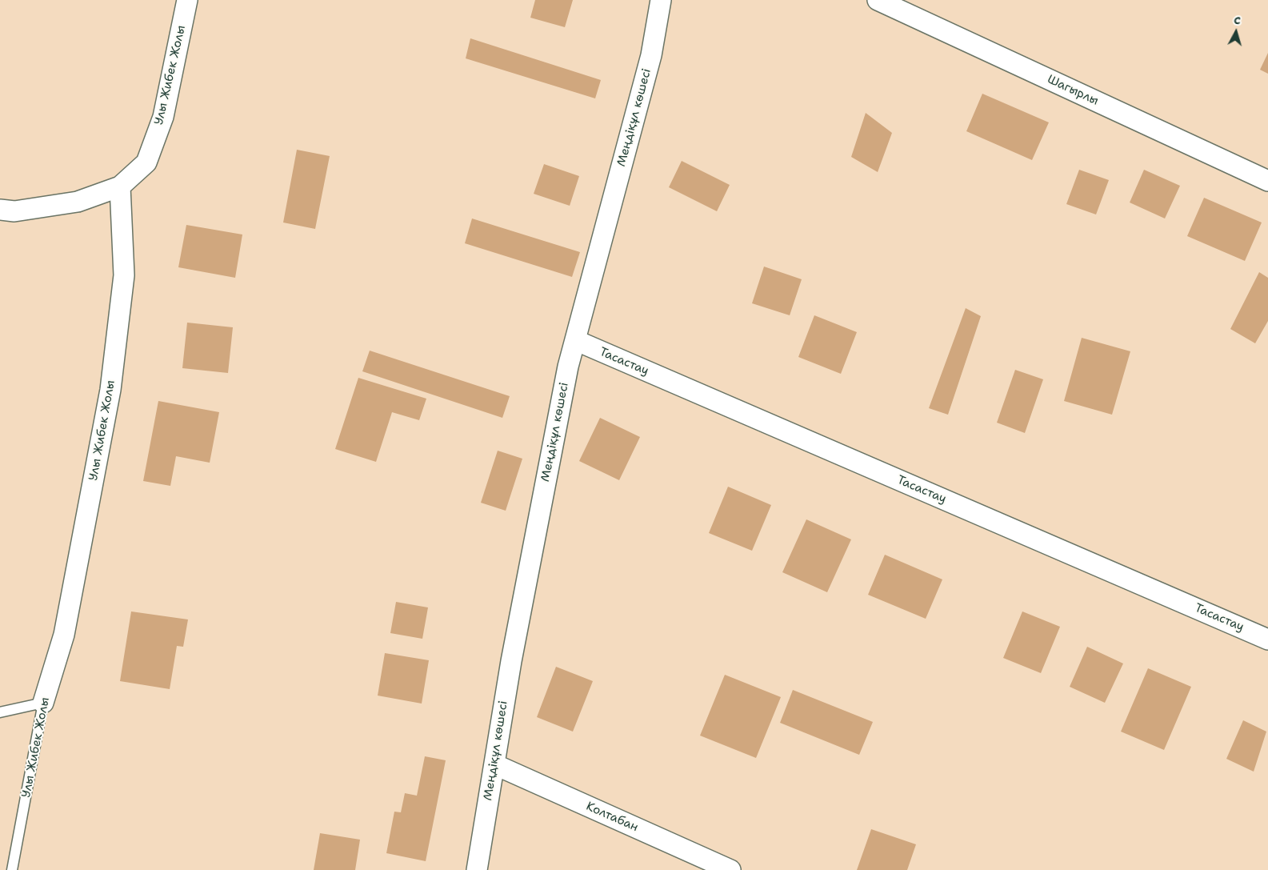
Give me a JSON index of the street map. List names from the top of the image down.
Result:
{
  "streets": {
    "street": [
      "Улы Жибек Жолы",
      "Шагырлы",
      "Меңдіқұл көшесі",
      "Тасастау",
      "Колтабан"
    ]
  },
  "crossings": [
    ["Меңдіқұл көшесі", "Тасастау"],
    ["Меңдіқұл көшесі", "Колтабан"]
  ],
  "north": "top"
}
